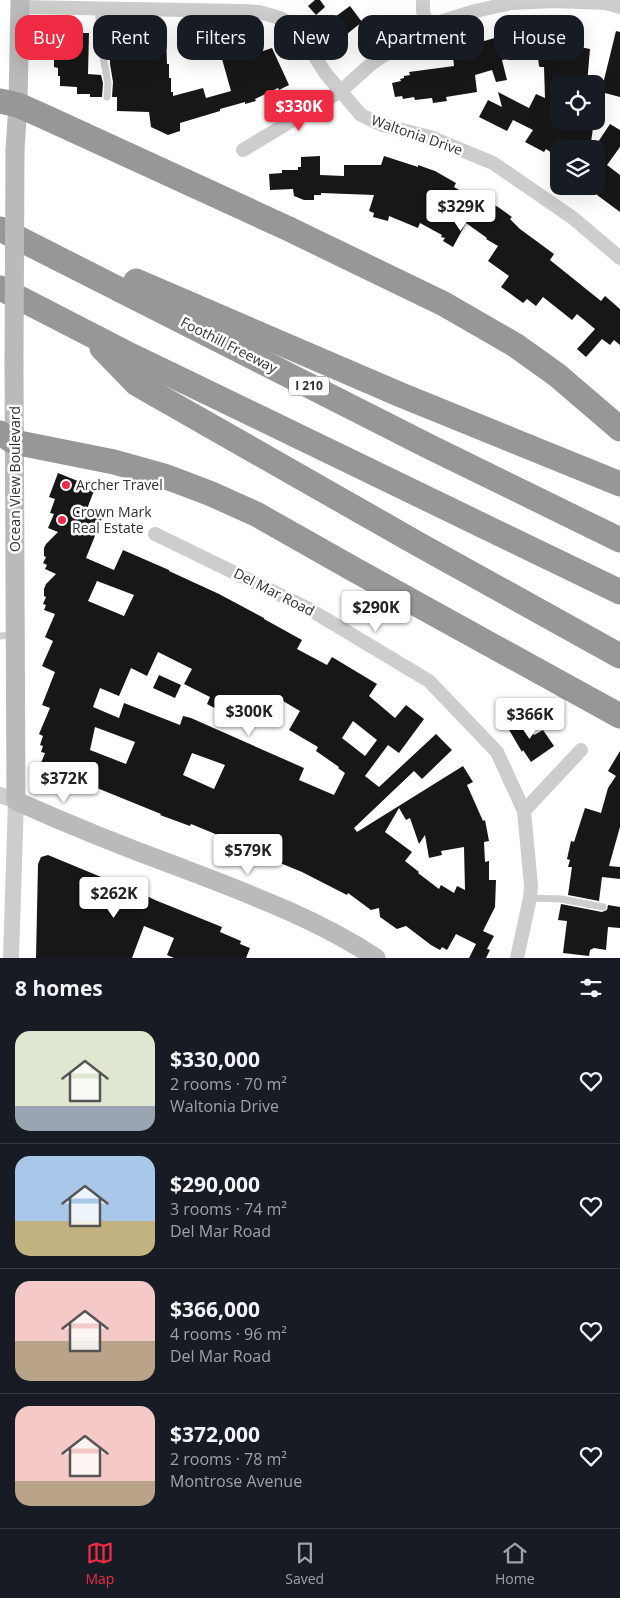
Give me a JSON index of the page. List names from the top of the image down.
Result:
{
  "streets": {
    "highway": ["Foothill Freeway", "I 210"],
    "main road": ["Ocean View Boulevard"],
    "street": ["Waltonia Drive", "Del Mar Road"]
  },
  "crossings": [
    ["Waltonia Drive", "Ocean View Boulevard"]
  ],
  "places": ["Archer Travel", "Crown Mark Real Estate"],
  "page": {
    "chip": [
      "Buy",
      "Rent",
      "Filters",
      "New",
      "Apartment",
      "House"
    ],
    "price": [
      "$330K",
      "$329K",
      "$290K",
      "$300K",
      "$366K",
      "$372K",
      "$579K",
      "$262K"
    ],
    "heading": "8 homes",
    "list": [
      {
        "name": "$330,000",
        "note": "2 rooms · 70 m² · Waltonia Drive"
      },
      {
        "name": "$290,000",
        "note": "3 rooms · 74 m² · Del Mar Road"
      },
      {
        "name": "$366,000",
        "note": "4 rooms · 96 m² · Del Mar Road"
      },
      {
        "name": "$372,000",
        "note": "2 rooms · 78 m² · Montrose Avenue"
      }
    ],
    "tabs": ["Map", "Saved", "Home"]
  }
}
